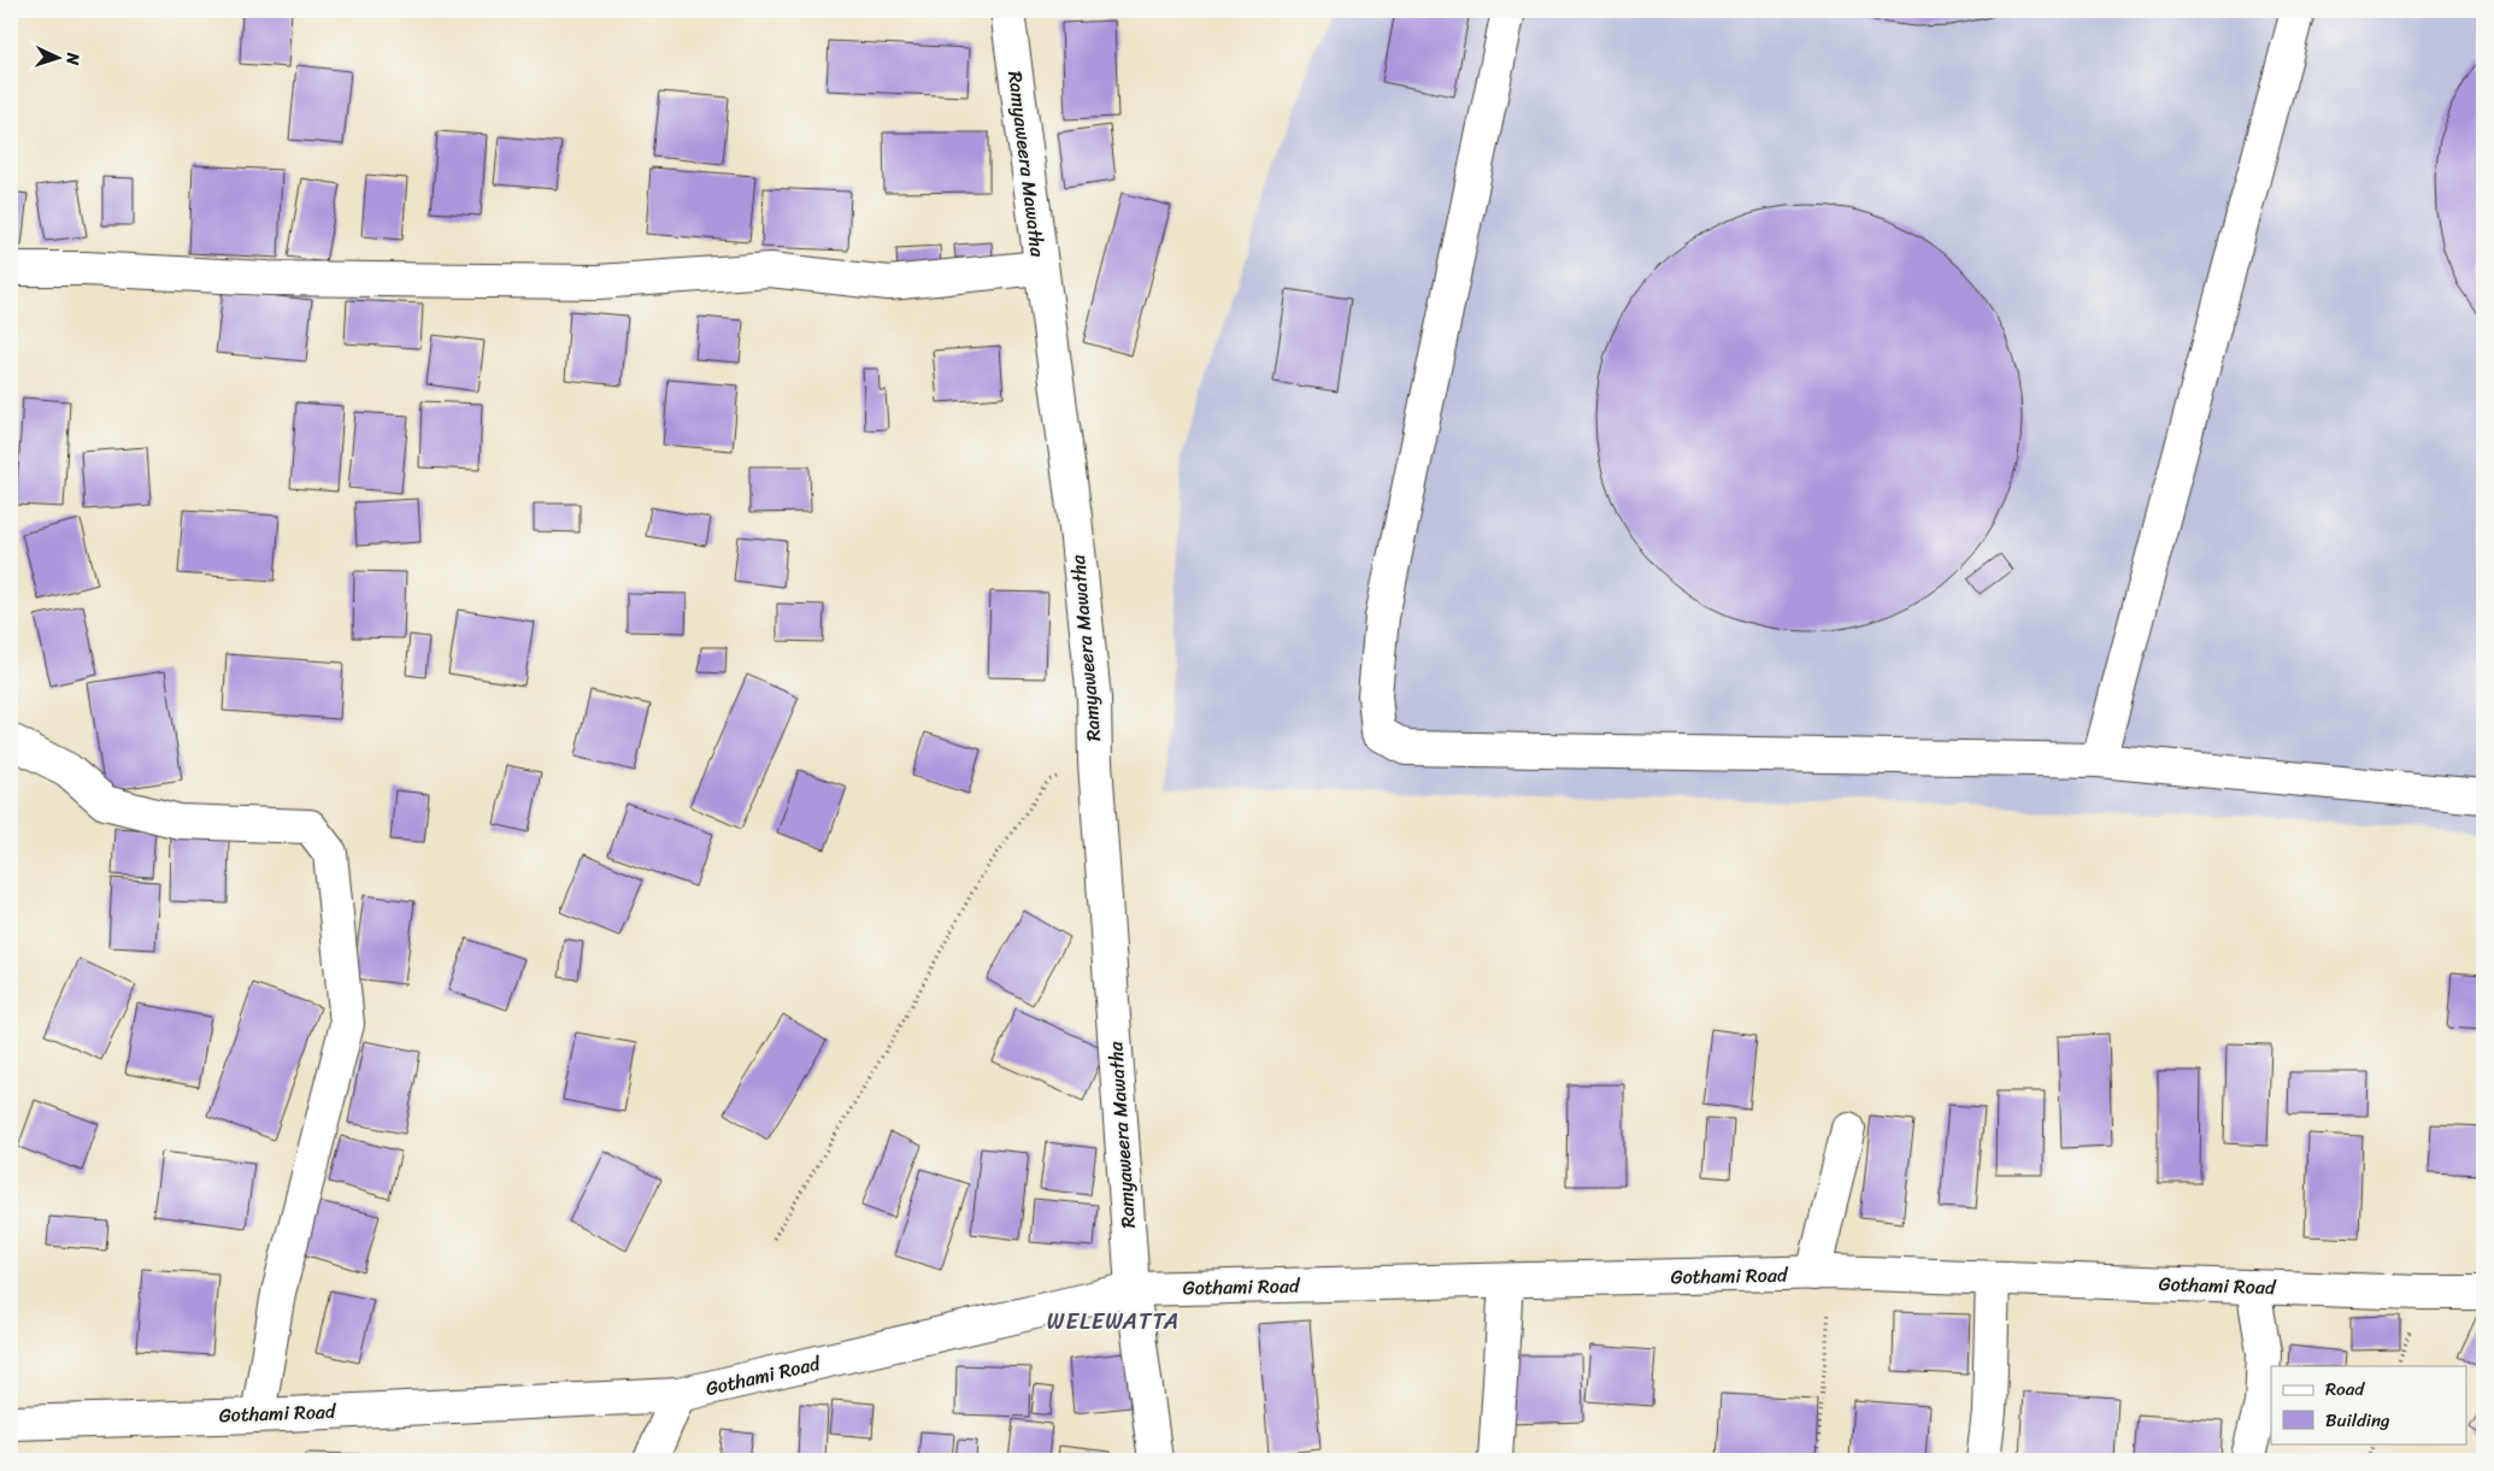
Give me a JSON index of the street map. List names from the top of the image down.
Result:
{
  "streets": {
    "street": ["Ramyaweera Mawatha", "Gothami Road"]
  },
  "crossings": [
    ["Ramyaweera Mawatha", "Gothami Road"]
  ],
  "districts": ["WELEWATTA"],
  "legend": ["Road", "Building"],
  "north": "right"
}
